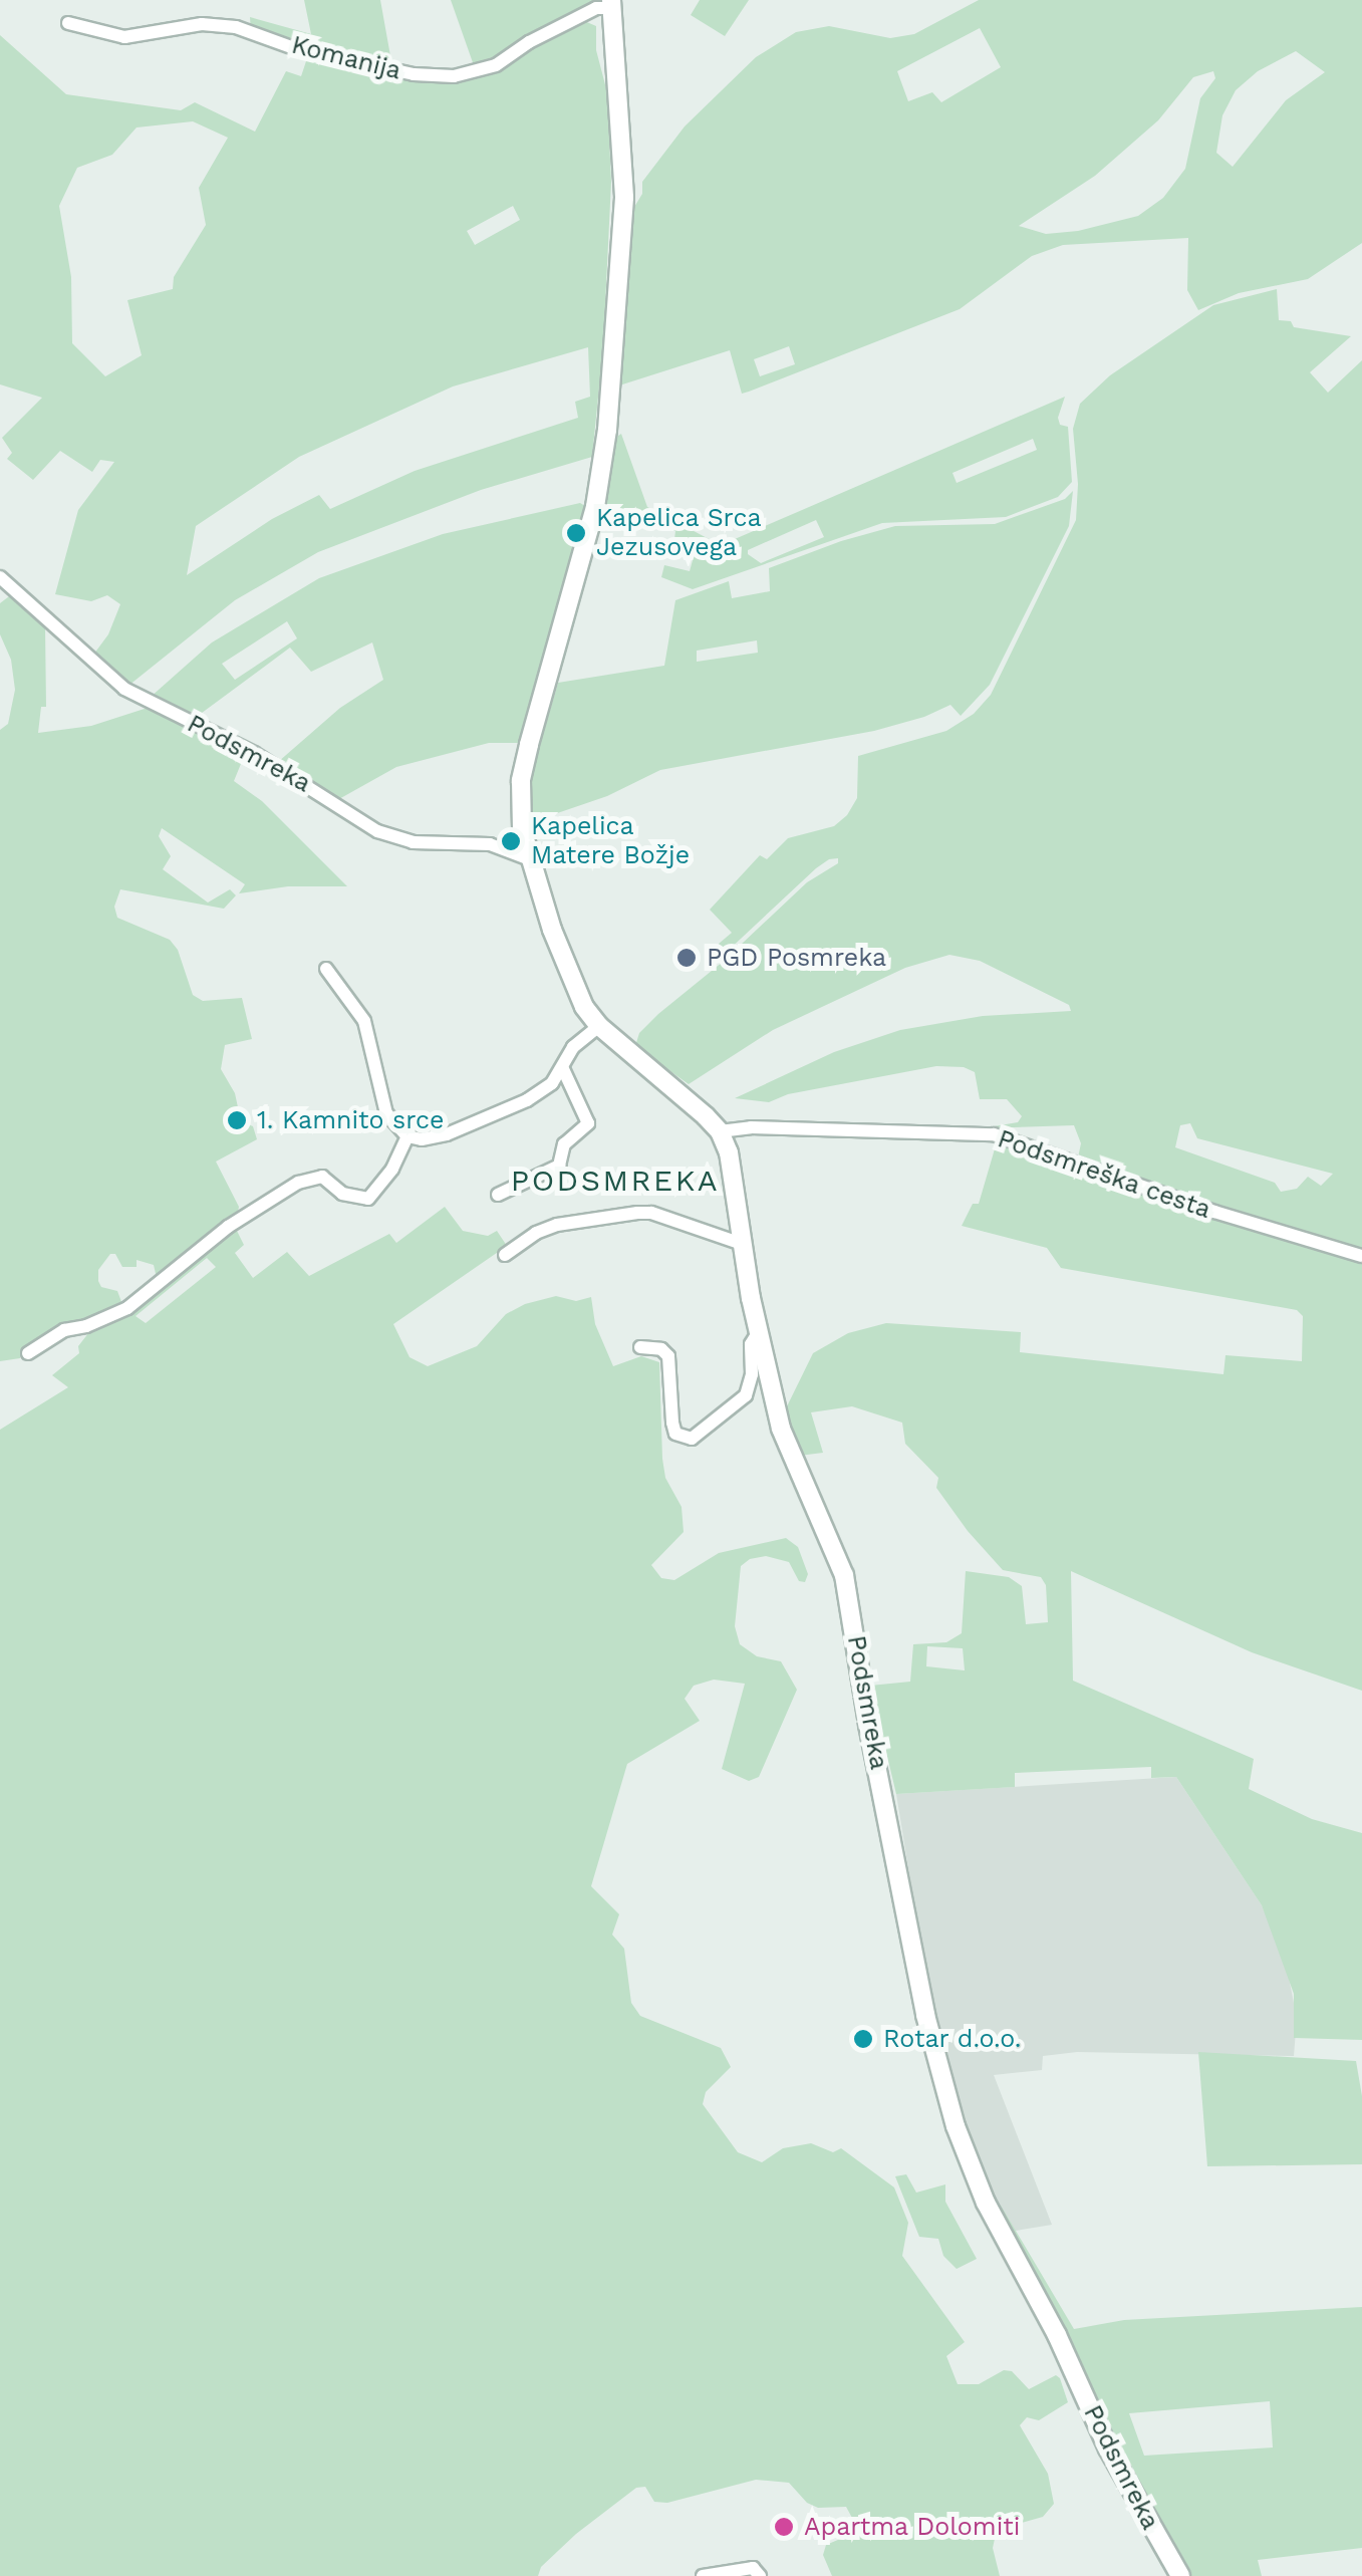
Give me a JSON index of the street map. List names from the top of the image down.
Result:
{
  "streets": {
    "street": ["Komanija", "Podsmreka", "Podsmreška cesta"]
  },
  "crossings": [
    ["Komanija", "Podsmreka"],
    ["Podsmreka", "Podsmreška cesta"]
  ],
  "districts": ["PODSMREKA"],
  "places": [
    "Kapelica Srca Jezusovega",
    "Kapelica Matere Božje",
    "PGD Posmreka",
    "1. Kamnito srce",
    "Rotar d.o.o.",
    "Apartma Dolomiti"
  ]
}
